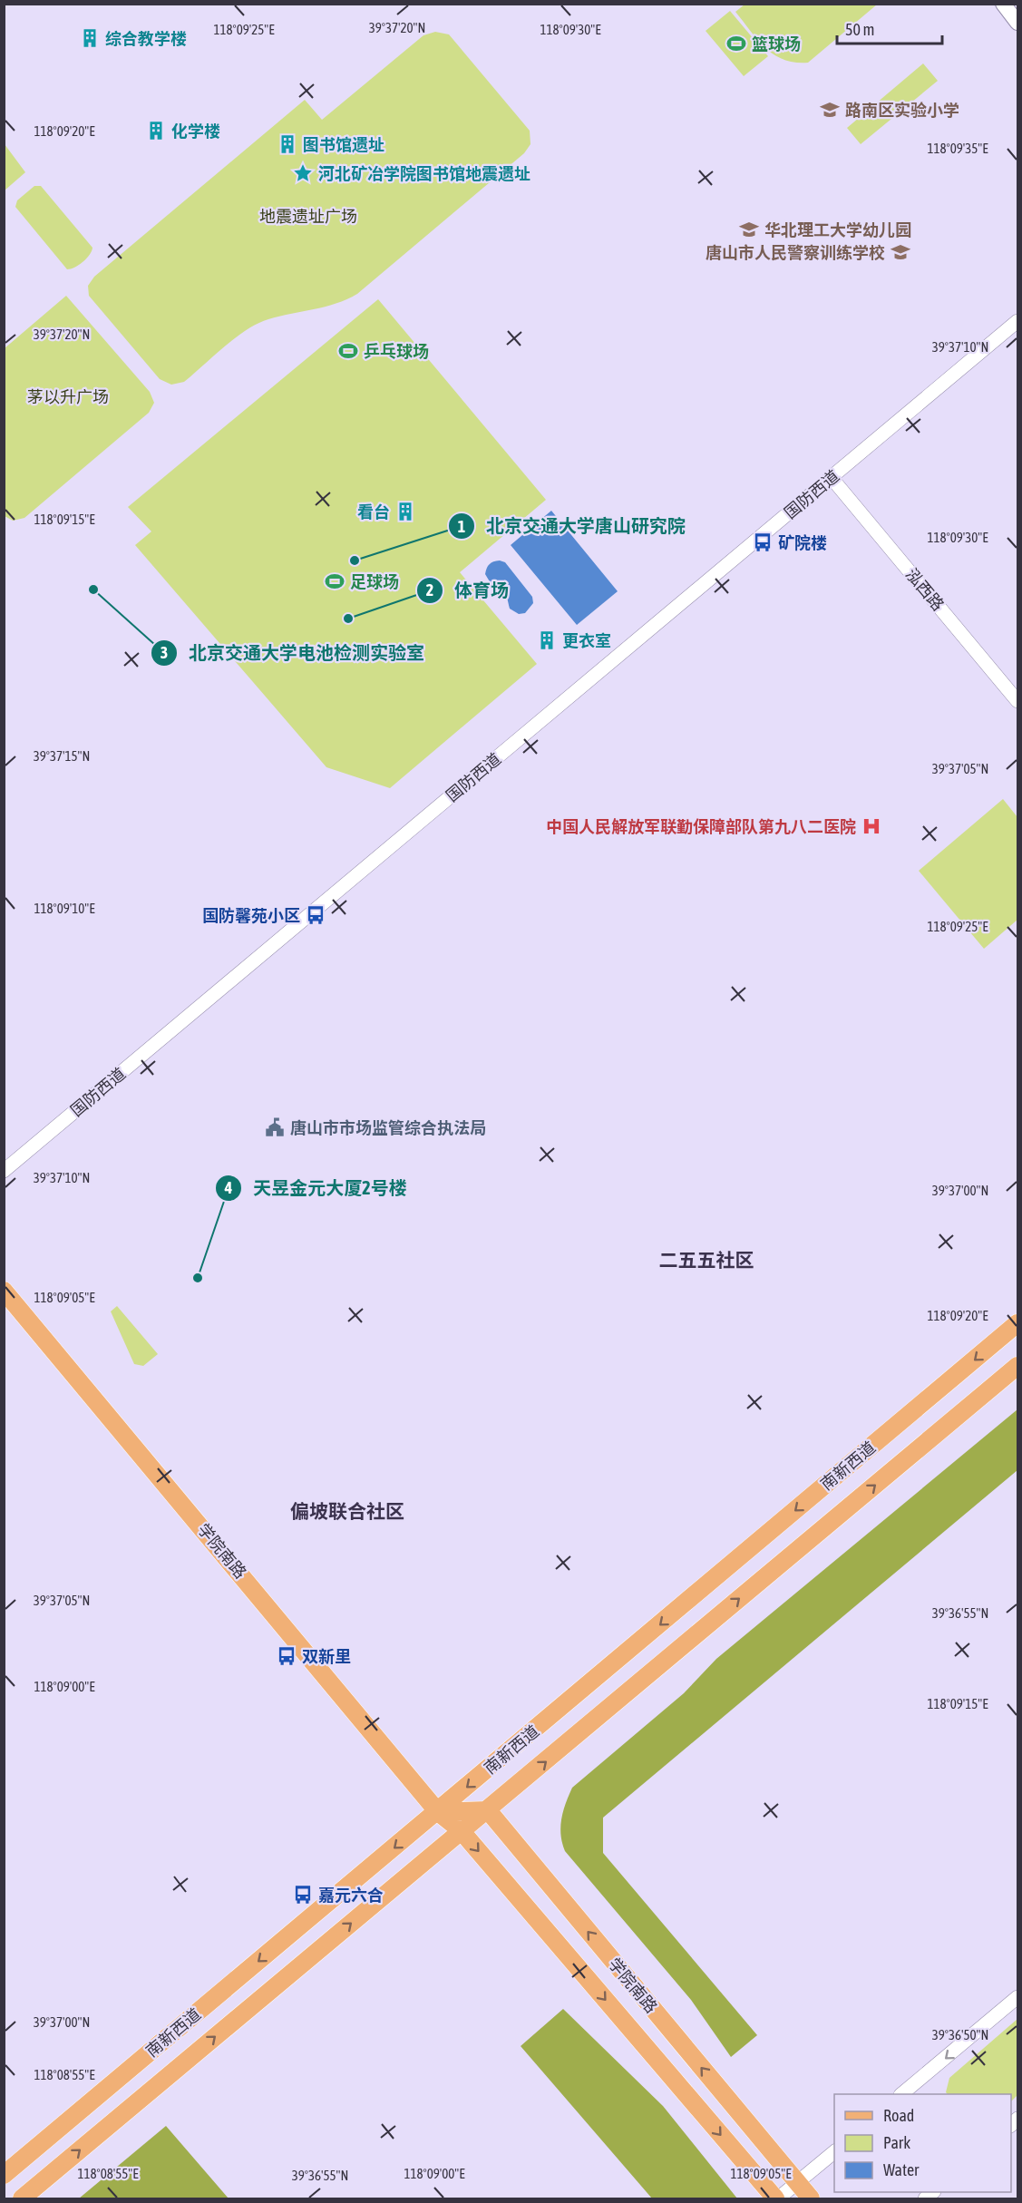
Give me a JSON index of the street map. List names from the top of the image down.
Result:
{
  "streets": {
    "main road": ["南新西道", "学院南路"],
    "street": ["国防西道", "泓西路"]
  },
  "crossings": [
    ["国防西道", "泓西路"],
    ["南新西道", "学院南路"]
  ],
  "districts": ["二五五社区", "偏坡联合社区"],
  "parks": ["地震遗址广场", "茅以升广场"],
  "places": {
    "building": [
      "综合教学楼",
      "化学楼",
      "图书馆遗址",
      "看台",
      "更衣室"
    ],
    "sports": ["篮球场", "乒乓球场", "足球场"],
    "school or university": ["路南区实验小学", "华北理工大学幼儿园", "唐山市人民警察训练学校"],
    "place": ["河北矿冶学院图书馆地震遗址"],
    "bus stop": [
      "矿院楼",
      "国防馨苑小区",
      "双新里",
      "嘉元六合"
    ],
    "other": [
      "北京交通大学唐山研究院",
      "北京交通大学电池检测实验室",
      "体育场",
      "天昱金元大厦2号楼"
    ],
    "hospital": ["中国人民解放军联勤保障部队第九八二医院"],
    "public building": ["唐山市市场监管综合执法局"]
  },
  "legend": ["Road", "Park", "Water"],
  "scale_bar": "50 m",
  "coordinates": [
    "39°37'20\"N",
    "118°09'30\"E",
    "118°09'25\"E",
    "118°09'20\"E",
    "118°09'35\"E",
    "39°37'10\"N",
    "118°09'15\"E",
    "39°37'15\"N",
    "39°37'05\"N",
    "118°09'10\"E",
    "39°37'00\"N",
    "118°09'05\"E",
    "39°36'55\"N",
    "118°09'00\"E",
    "39°36'50\"N",
    "118°08'55\"E"
  ]
}
